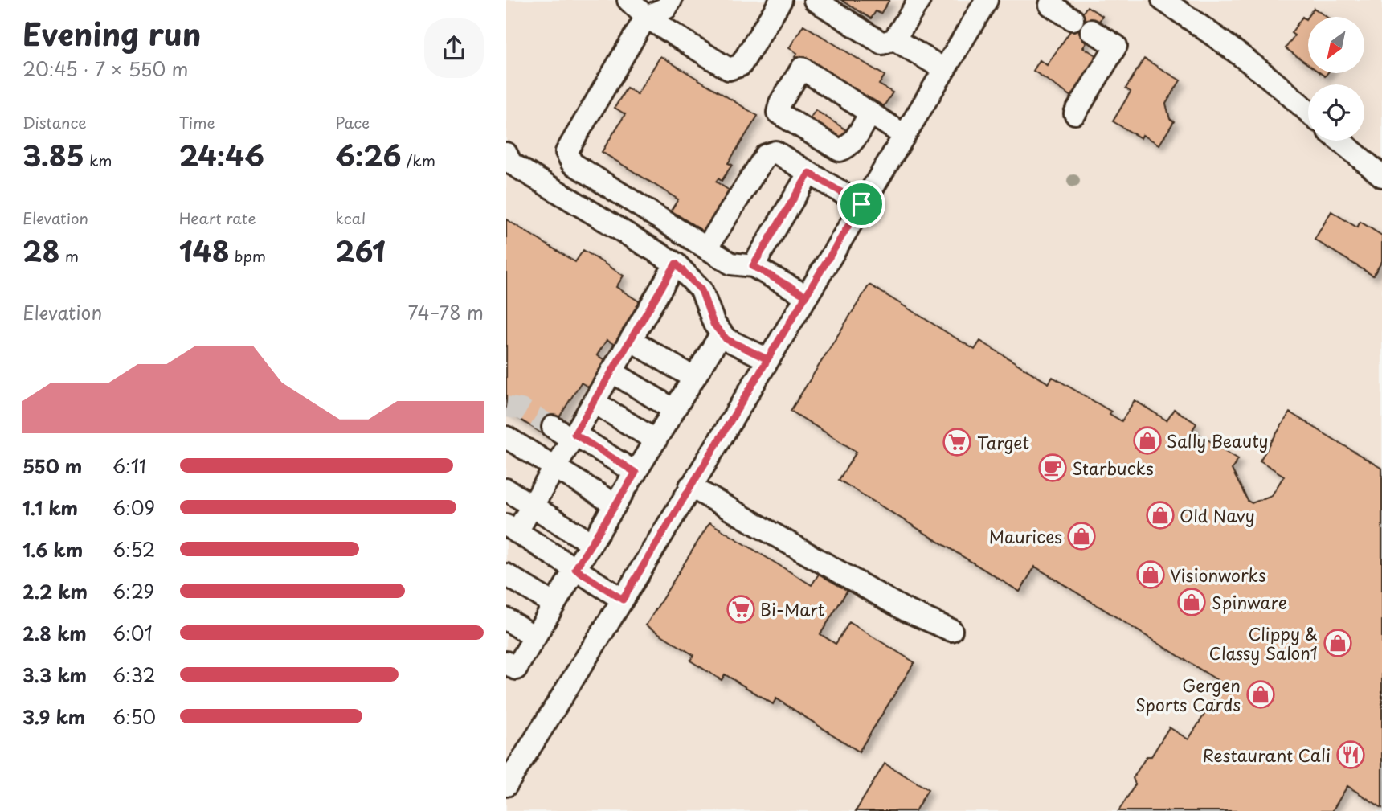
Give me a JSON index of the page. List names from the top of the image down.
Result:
{
  "places": {
    "shop": [
      "Sally Beauty",
      "Old Navy",
      "Maurices",
      "Visionworks",
      "Spinware",
      "Clippy & Classy Salon1",
      "Gergen Sports Cards"
    ],
    "supermarket": ["Target", "Bi-Mart"],
    "cafe": ["Starbucks"],
    "restaurant": ["Restaurant Cali"]
  },
  "north": "bottom left",
  "page": {
    "heading": ["Evening run", "20:45 · 7 × 550 m"],
    "stats": [
      ["Distance", "3.85 km"],
      ["Time", "24:46"],
      ["Pace", "6:26 /km"],
      ["Elevation", "28 m"],
      ["Heart rate", "148 bpm"],
      ["kcal", "261"]
    ],
    "chart": ["Elevation", "74–78 m"],
    "list": [
      {
        "name": "550 m",
        "note": "6:11"
      },
      {
        "name": "1.1 km",
        "note": "6:09"
      },
      {
        "name": "1.6 km",
        "note": "6:52"
      },
      {
        "name": "2.2 km",
        "note": "6:29"
      },
      {
        "name": "2.8 km",
        "note": "6:01"
      },
      {
        "name": "3.3 km",
        "note": "6:32"
      },
      {
        "name": "3.9 km",
        "note": "6:50"
      }
    ]
  }
}
